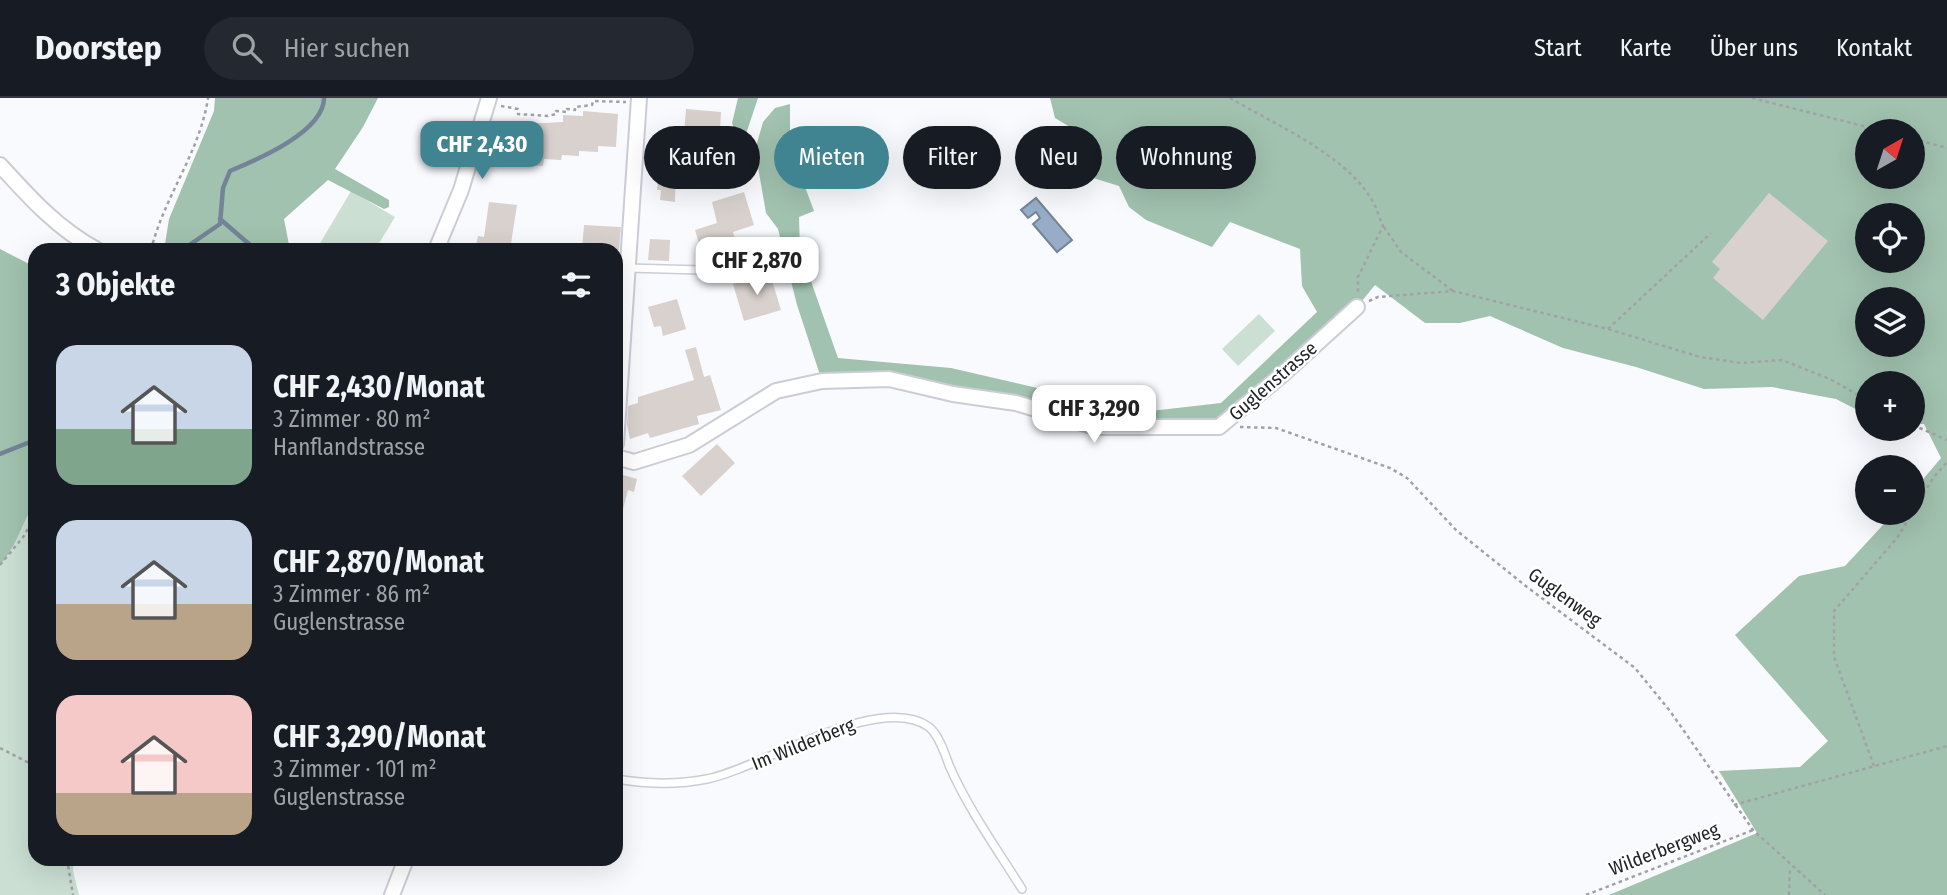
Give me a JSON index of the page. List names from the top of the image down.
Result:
{
  "streets": {
    "street": ["Guglenstrasse"],
    "lane": ["Im Wilderberg"],
    "path": ["Guglenweg", "Wilderbergweg"]
  },
  "crossings": [
    ["Guglenstrasse", "Guglenweg"],
    ["Guglenweg", "Wilderbergweg"]
  ],
  "north": "top right",
  "page": {
    "header": "Doorstep",
    "search": "Hier suchen",
    "nav": [
      "Start",
      "Karte",
      "Über uns",
      "Kontakt"
    ],
    "map_buttons": ["+", "−"],
    "price": ["CHF 2,430", "CHF 2,870", "CHF 3,290"],
    "chip": [
      "Kaufen",
      "Mieten",
      "Filter",
      "Neu",
      "Wohnung"
    ],
    "heading": "3 Objekte",
    "list": [
      {
        "name": "CHF 2,430/Monat",
        "note": "3 Zimmer · 80 m² · Hanflandstrasse"
      },
      {
        "name": "CHF 2,870/Monat",
        "note": "3 Zimmer · 86 m² · Guglenstrasse"
      },
      {
        "name": "CHF 3,290/Monat",
        "note": "3 Zimmer · 101 m² · Guglenstrasse"
      }
    ]
  }
}
